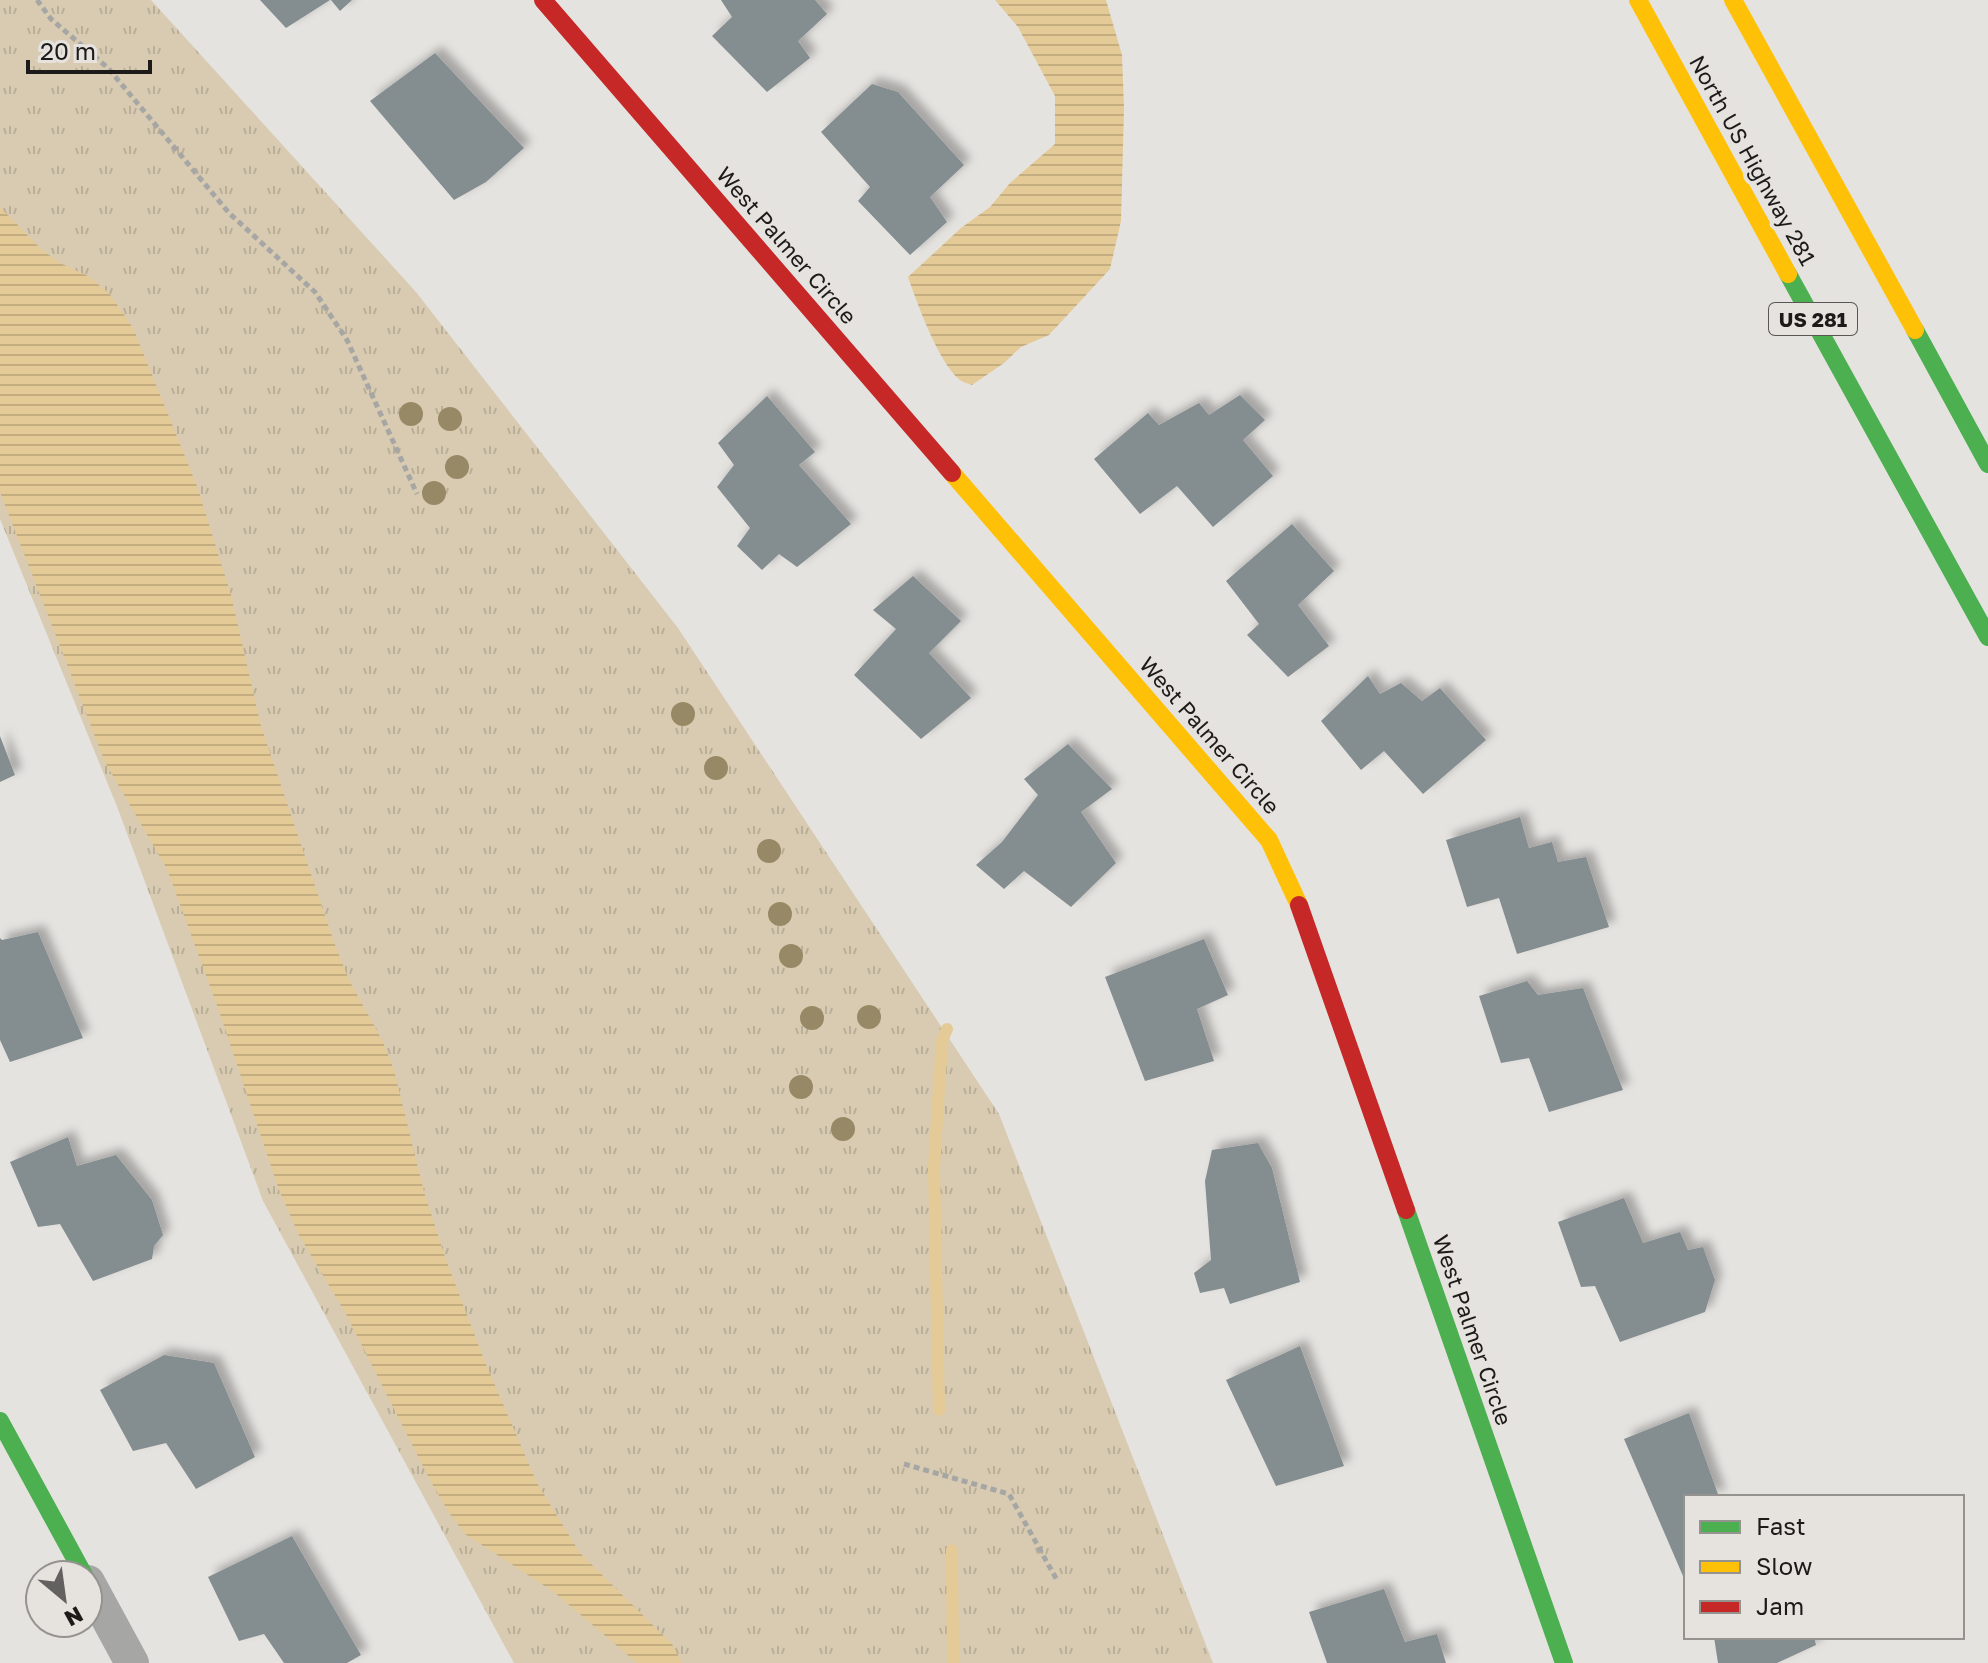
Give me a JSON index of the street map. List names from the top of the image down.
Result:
{
  "streets": {
    "main road": ["North US Highway 281", "West Palmer Circle", "US 281"]
  },
  "legend": ["Fast", "Slow", "Jam"],
  "scale_bar": "20 m",
  "north": "bottom right"
}
